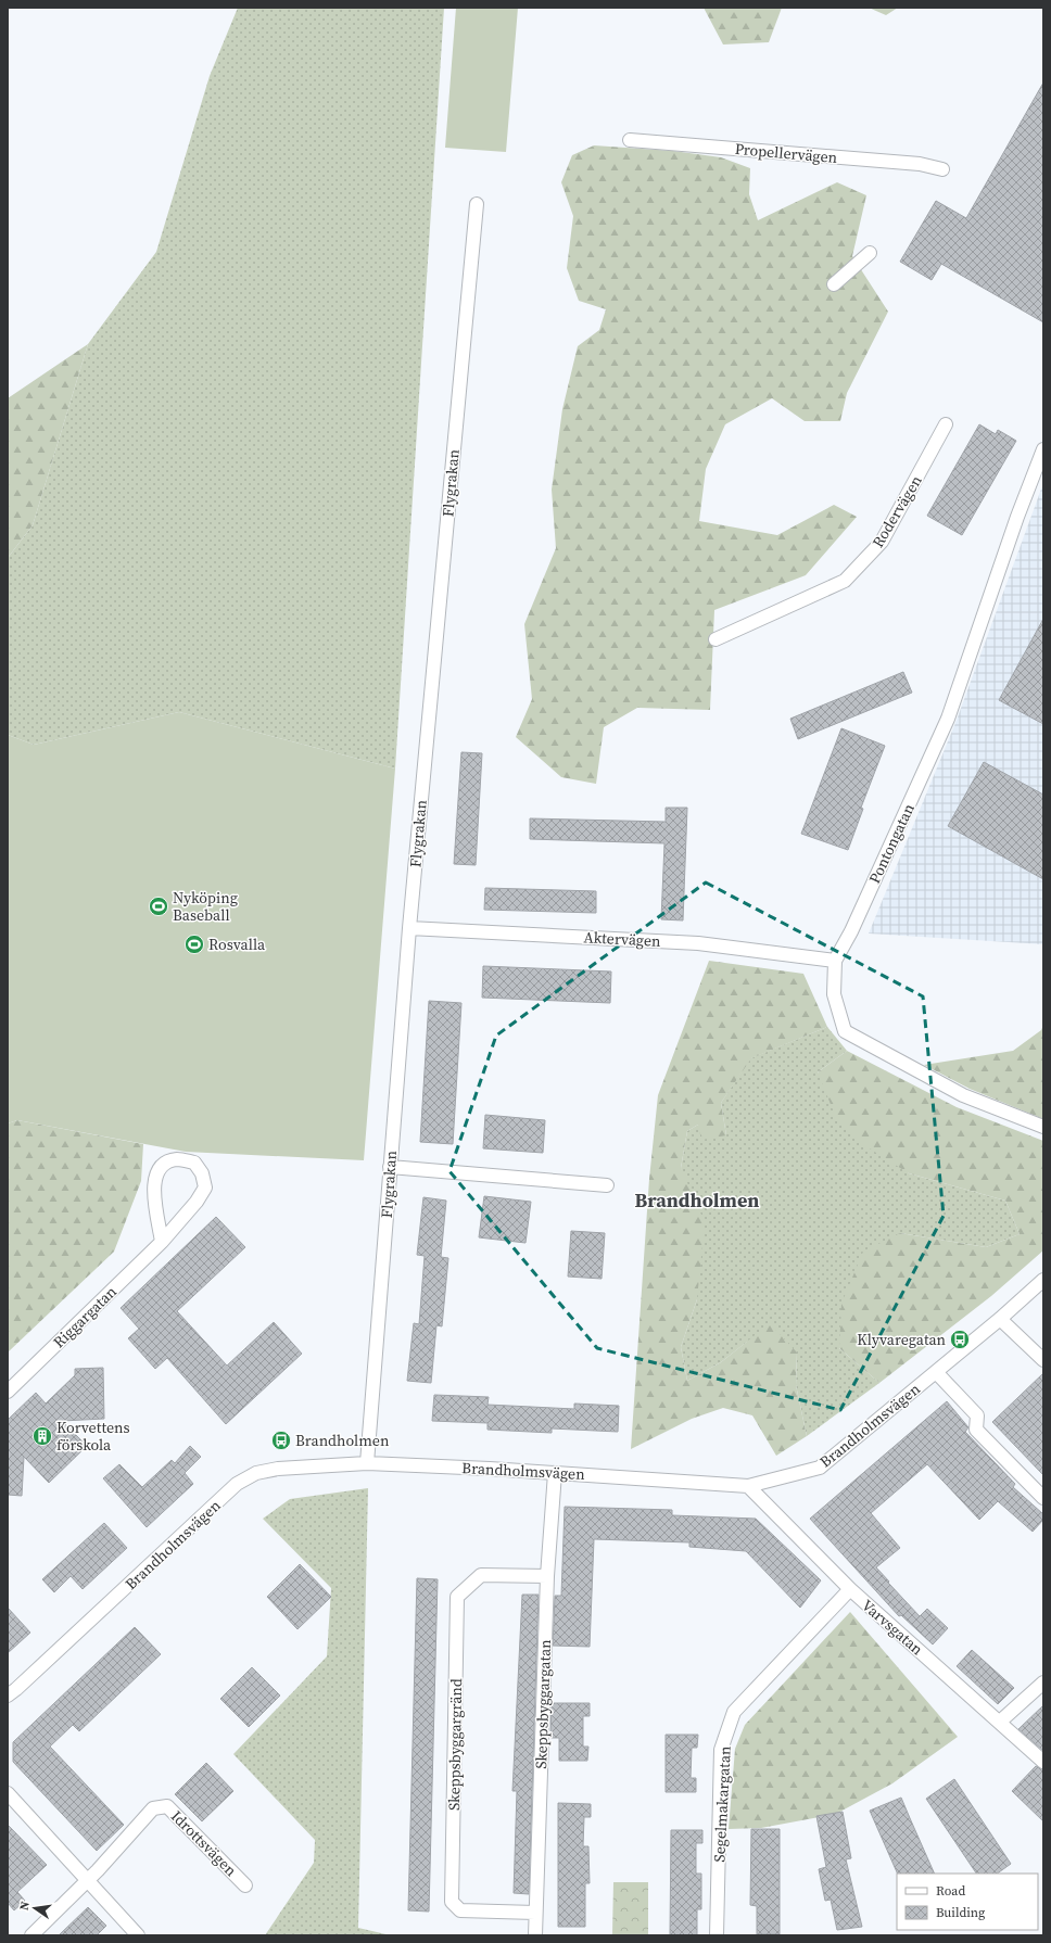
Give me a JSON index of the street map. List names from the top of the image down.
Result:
{
  "streets": {
    "street": [
      "Propellervägen",
      "Flygrakan",
      "Rodervägen",
      "Pontongatan",
      "Aktervägen",
      "Riggargatan",
      "Brandholmsvägen",
      "Varvsgatan",
      "Skeppsbyggargatan",
      "Skeppsbyggargränd",
      "Segelmakargatan",
      "Idrottsvägen"
    ]
  },
  "crossings": [
    ["Flygrakan", "Aktervägen"],
    ["Flygrakan", "Brandholmsvägen"],
    ["Pontongatan", "Aktervägen"],
    ["Brandholmsvägen", "Varvsgatan"],
    ["Brandholmsvägen", "Skeppsbyggargatan"],
    ["Varvsgatan", "Segelmakargatan"],
    ["Skeppsbyggargatan", "Skeppsbyggargränd"]
  ],
  "districts": ["Brandholmen"],
  "places": {
    "sports": ["Nyköping Baseball", "Rosvalla"],
    "bus stop": ["Klyvaregatan", "Brandholmen"],
    "building": ["Korvettens förskola"]
  },
  "legend": ["Road", "Building"],
  "north": "left"
}
